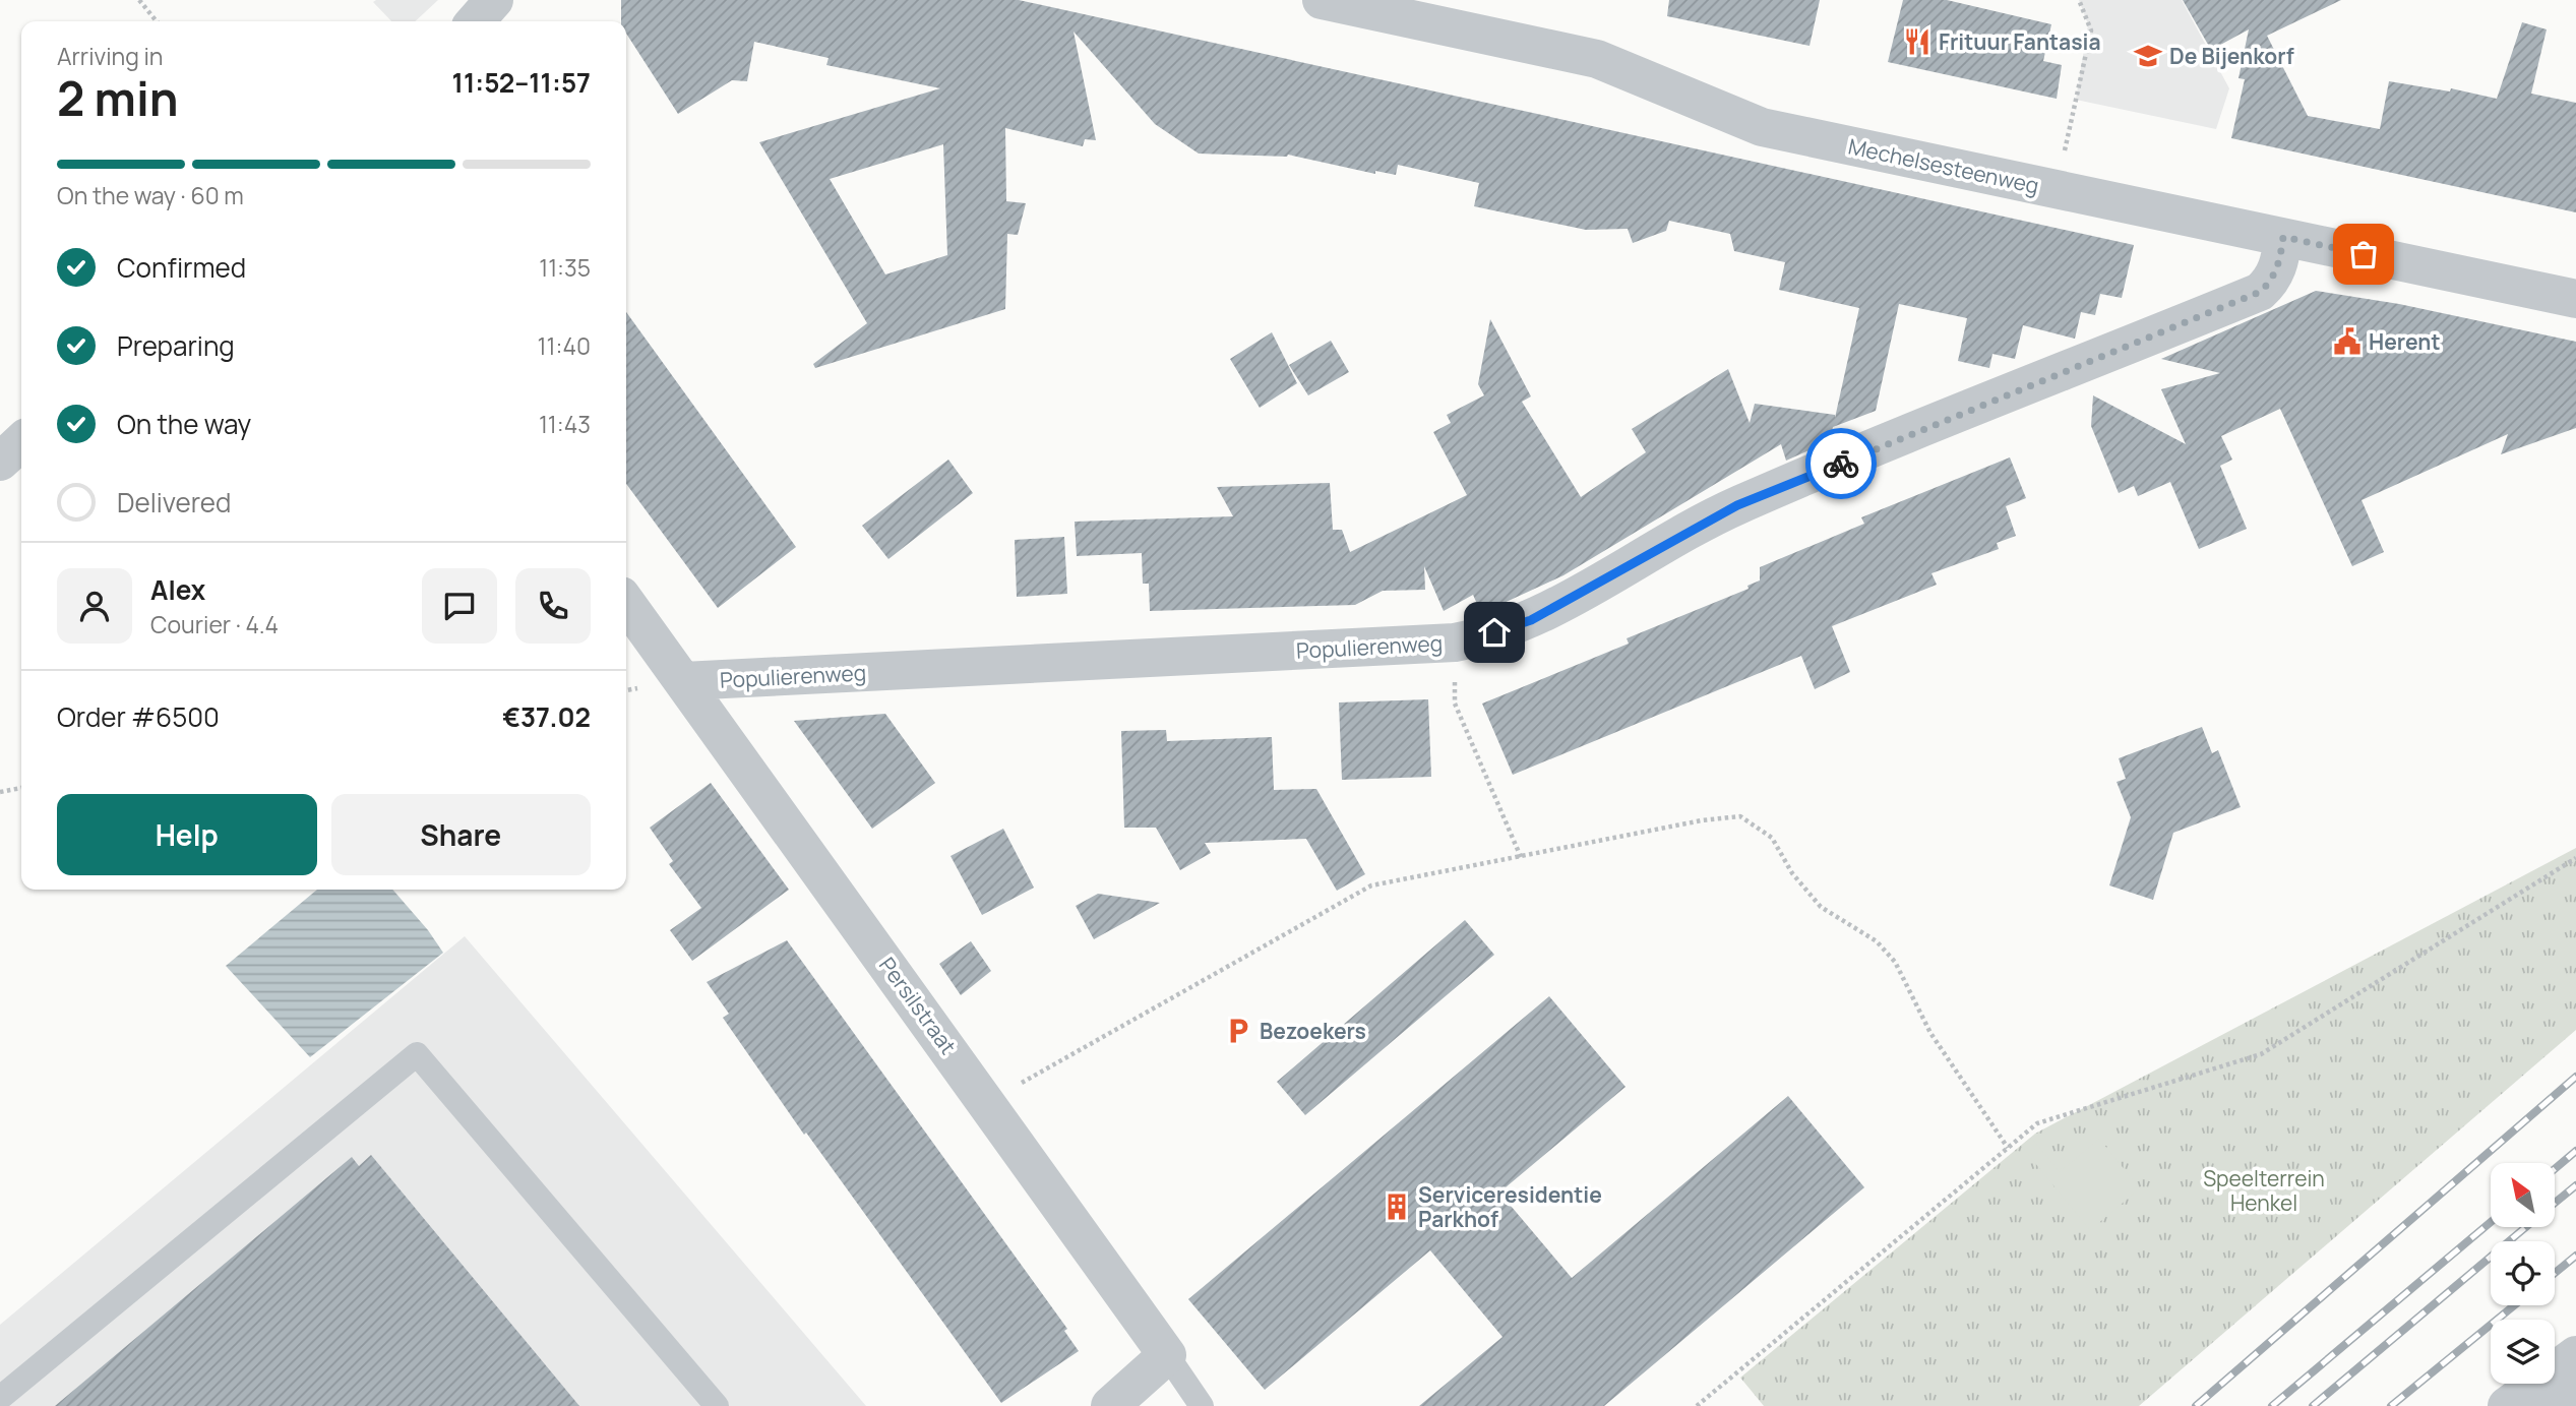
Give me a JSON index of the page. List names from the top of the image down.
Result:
{
  "streets": {
    "street": ["Mechelsesteenweg", "Populierenweg", "Persilstraat"]
  },
  "crossings": [
    ["Mechelsesteenweg", "Populierenweg"],
    ["Populierenweg", "Persilstraat"]
  ],
  "parks": ["Speelterrein Henkel"],
  "places": {
    "restaurant": ["Frituur Fantasia"],
    "school or university": ["De Bijenkorf"],
    "public building": ["Herent"],
    "parking": ["Bezoekers"],
    "building": ["Serviceresidentie Parkhof"]
  },
  "north": "top left",
  "page": {
    "heading": ["2 min", "Arriving in", "11:52–11:57"],
    "panel": [
      "Alex",
      "Courier · 4.4",
      "Order #6500",
      "€37.02"
    ],
    "bar": "On the way · 60 m",
    "list": [
      ["Confirmed", "11:35"],
      ["Preparing", "11:40"],
      ["On the way", "11:43"],
      "Delivered"
    ],
    "buttons": ["Help", "Share"]
  }
}
